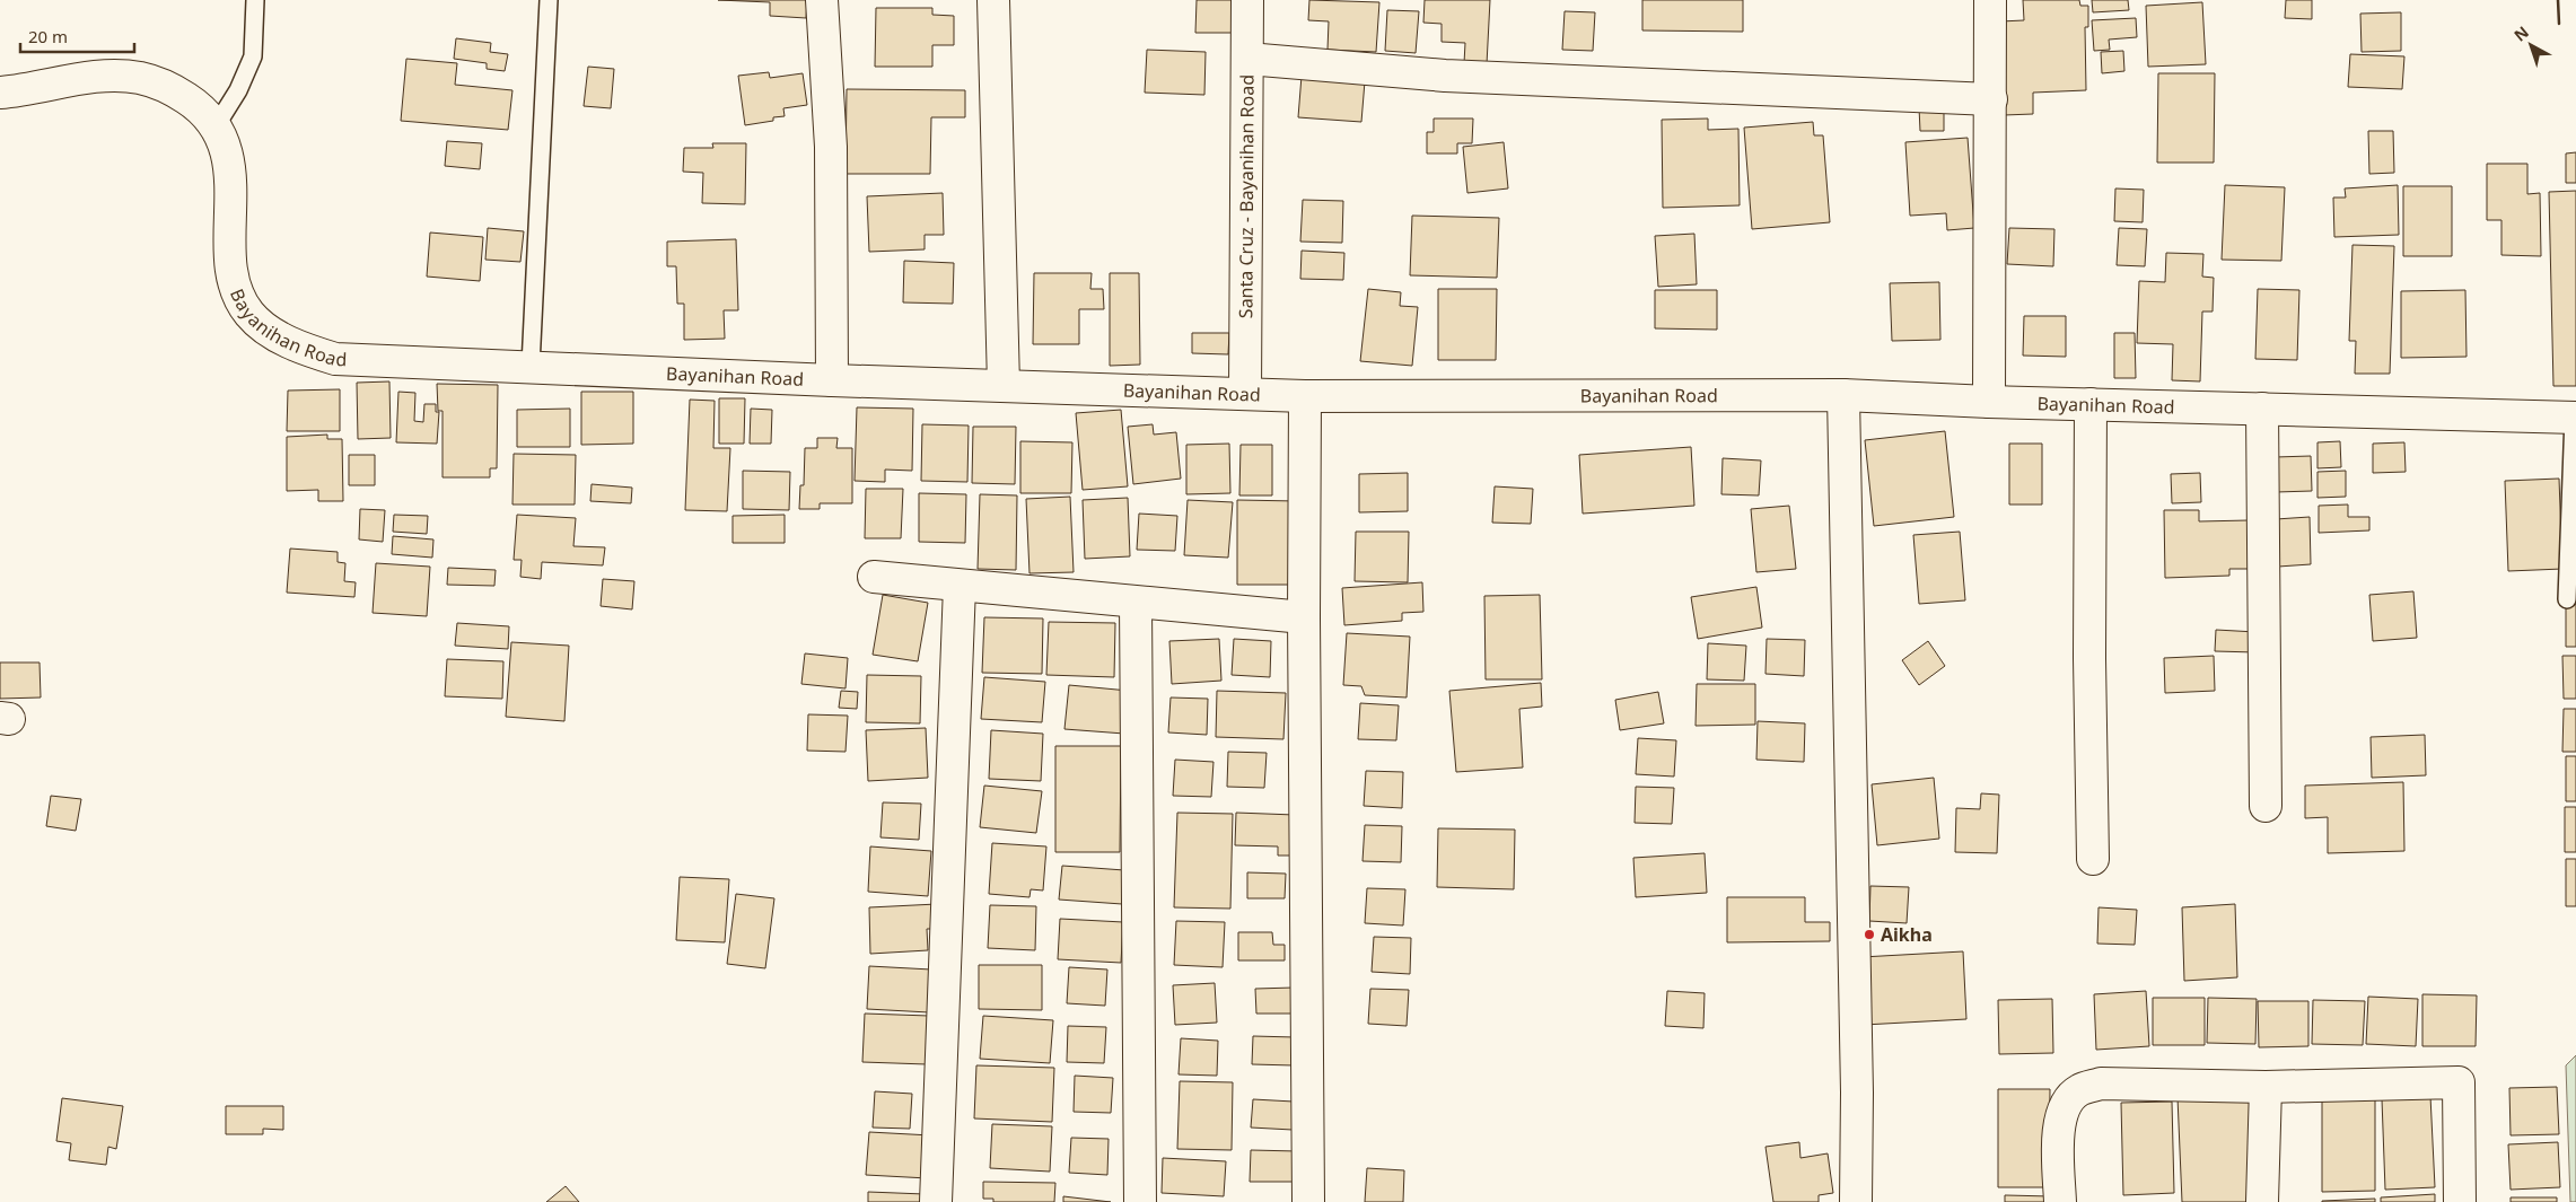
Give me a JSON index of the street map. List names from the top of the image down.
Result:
{
  "streets": {
    "street": ["Santa Cruz - Bayanihan Road", "Bayanihan Road"]
  },
  "crossings": [
    ["Santa Cruz - Bayanihan Road", "Bayanihan Road"]
  ],
  "places": ["Aikha"],
  "scale_bar": "20 m",
  "north": "top left"
}
